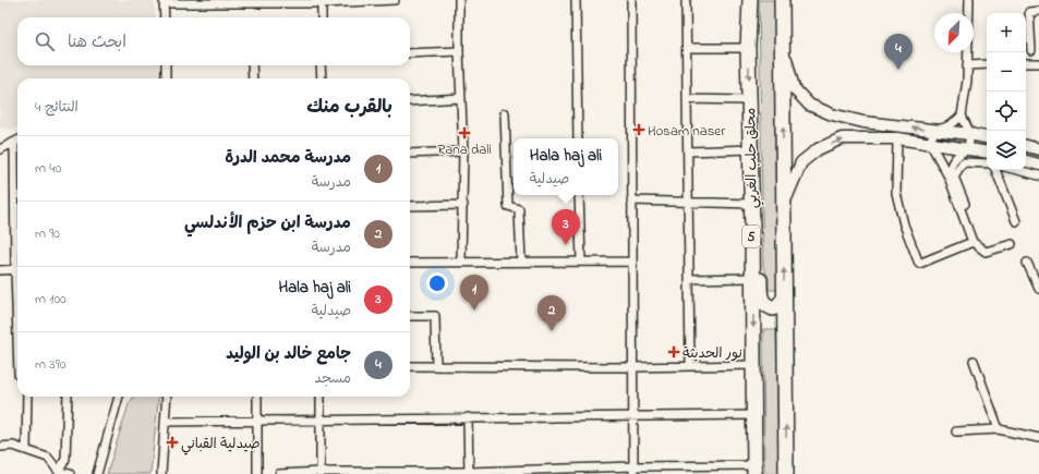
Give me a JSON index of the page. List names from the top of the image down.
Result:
{
  "streets": {
    "highway": ["محلق حلب الغربي", "5"]
  },
  "places": {
    "health": [
      "Hosam naser",
      "Rana dali",
      "نور الحديثة",
      "صيدلية القباني"
    ]
  },
  "north": "bottom left",
  "page": {
    "map_buttons": ["+", "−"],
    "search": "ابحث هنا",
    "pins": [
      "4",
      "3",
      "1",
      "2"
    ],
    "heading": ["بالقرب منك", "النتائج: 4"],
    "list": [
      {
        "mark": "1",
        "name": "مدرسة محمد الدرة",
        "note": "مدرسة",
        "value": "40 m"
      },
      {
        "mark": "2",
        "name": "مدرسة ابن حزم الأندلسي",
        "note": "مدرسة",
        "value": "90 m"
      },
      {
        "mark": "3",
        "name": "Hala haj ali",
        "note": "صيدلية",
        "value": "100 m"
      },
      {
        "mark": "4",
        "name": "جامع خالد بن الوليد",
        "note": "مسجد",
        "value": "390 m"
      }
    ],
    "popup": ["Hala haj ali", "صيدلية"]
  }
}
